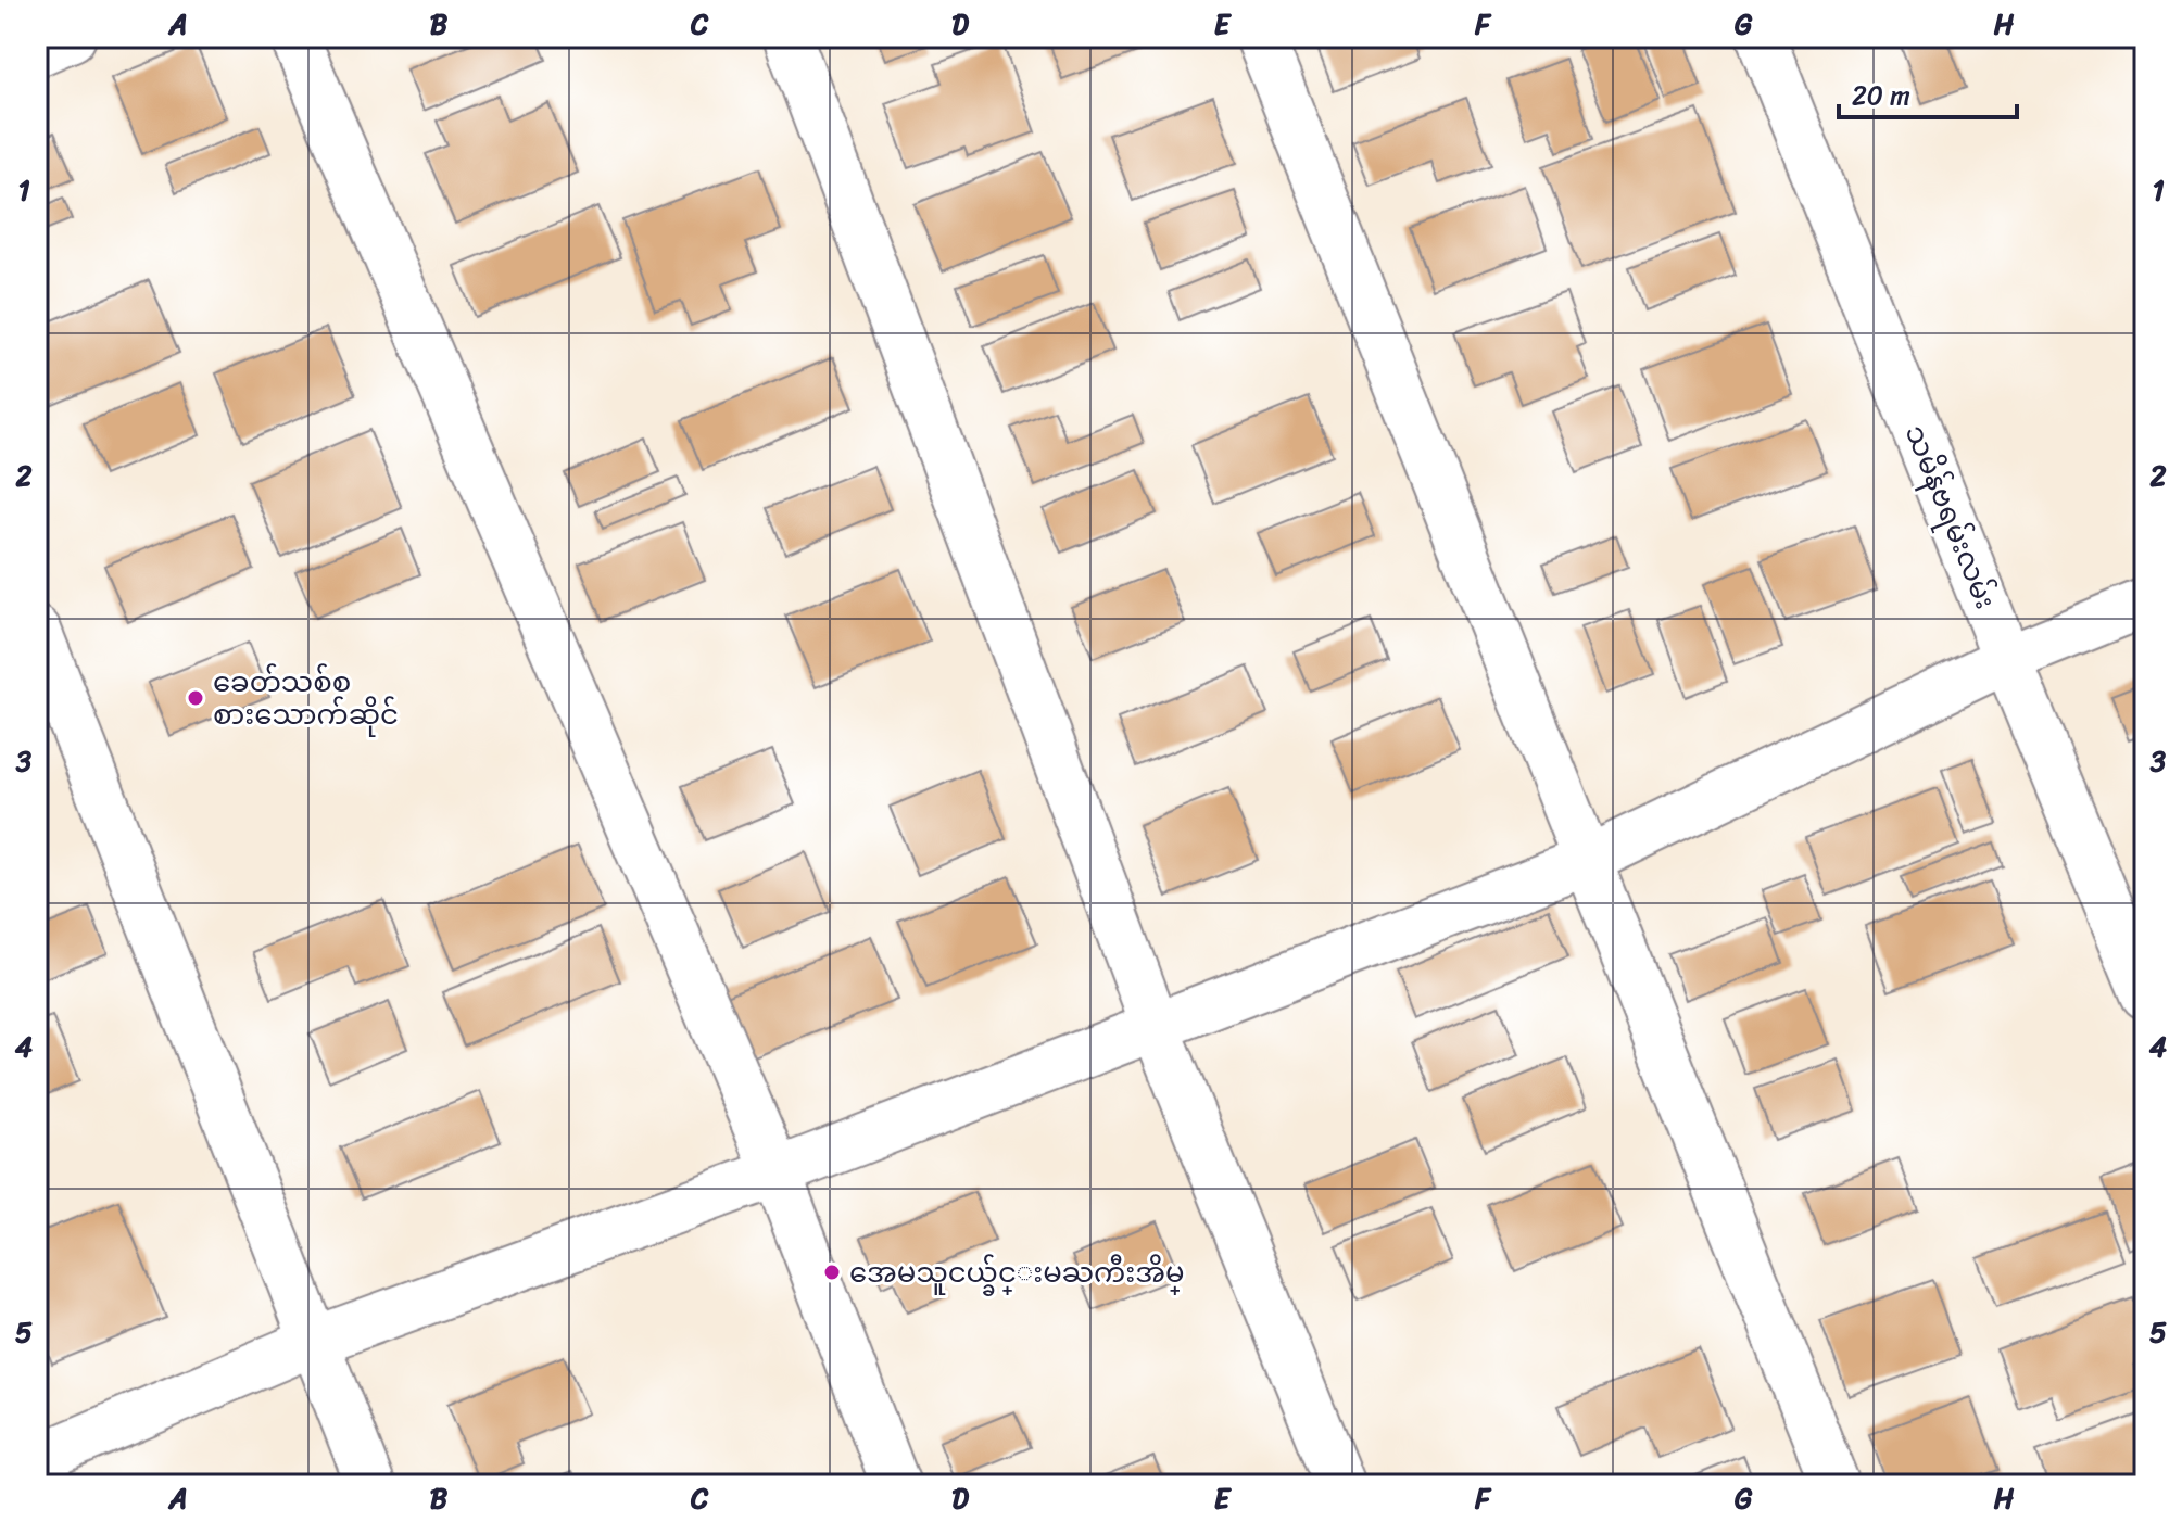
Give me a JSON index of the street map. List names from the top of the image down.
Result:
{
  "streets": {
    "street": ["သမိန်ဗရမ်းလမ်း"]
  },
  "places": ["ခေတ်သစ်စ စားသောက်ဆိုင်", "အေမသူငယ္ခ်င္းမႀကီးအိမ္"],
  "scale_bar": "20 m",
  "grid": {
    "columns": [
      "A",
      "B",
      "C",
      "D",
      "E",
      "F",
      "G",
      "H"
    ],
    "rows": [
      "1",
      "2",
      "3",
      "4",
      "5"
    ]
  }
}
